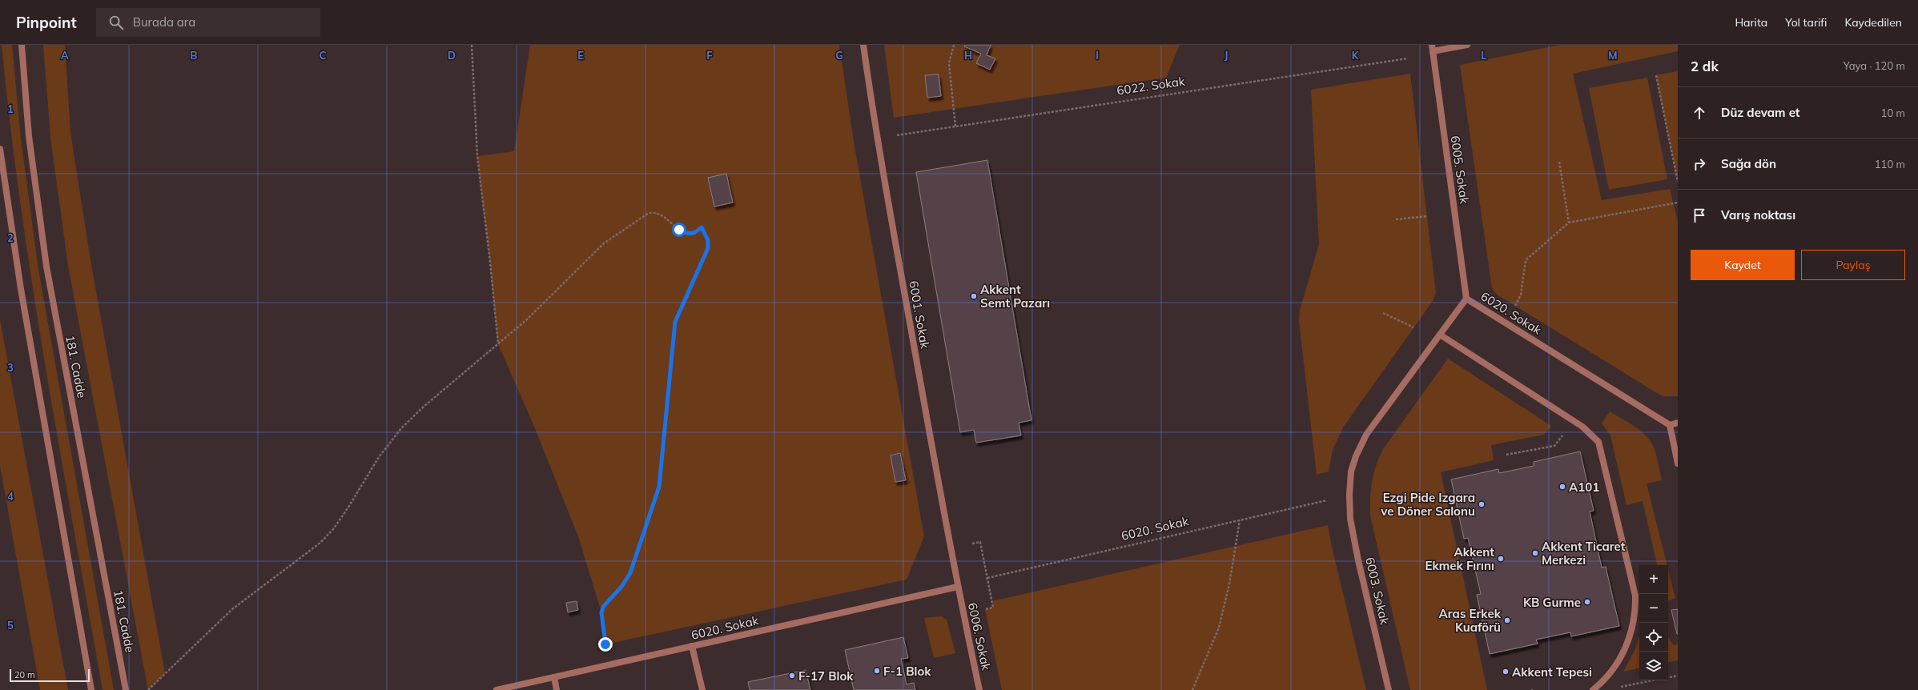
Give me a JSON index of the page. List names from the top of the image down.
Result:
{
  "streets": {
    "street": [
      "6005. Sokak",
      "6020. Sokak",
      "6001. Sokak",
      "181. Cadde",
      "6003. Sokak",
      "6006. Sokak"
    ],
    "path": ["6022. Sokak"]
  },
  "crossings": [
    ["6005. Sokak", "6020. Sokak"],
    ["6020. Sokak", "6001. Sokak"],
    ["6020. Sokak", "6003. Sokak"],
    ["6020. Sokak", "6006. Sokak"],
    ["6001. Sokak", "6006. Sokak"]
  ],
  "places": [
    "Akkent Semt Pazarı",
    "A101",
    "Ezgi Pide Izgara ve Döner Salonu",
    "Akkent Ticaret Merkezi",
    "Akkent Ekmek Fırını",
    "KB Gurme",
    "Aras Erkek Kuaförü",
    "F-1 Blok",
    "Akkent Tepesi",
    "F-17 Blok"
  ],
  "scale_bar": "20 m",
  "page": {
    "header": "Pinpoint",
    "search": "Burada ara",
    "nav": ["Harita", "Yol tarifi", "Kaydedilen"],
    "heading": ["2 dk", "Yaya · 120 m"],
    "list": [
      ["Düz devam et", "10 m"],
      ["Sağa dön", "110 m"],
      "Varış noktası"
    ],
    "buttons": ["Kaydet", "Paylaş"],
    "map_buttons": ["+", "−"],
    "scale": "20 m"
  },
  "grid": {
    "columns": [
      "A",
      "B",
      "C",
      "D",
      "E",
      "F",
      "G",
      "H",
      "I",
      "J",
      "K",
      "L",
      "M"
    ],
    "rows": [
      "1",
      "2",
      "3",
      "4",
      "5"
    ]
  }
}
